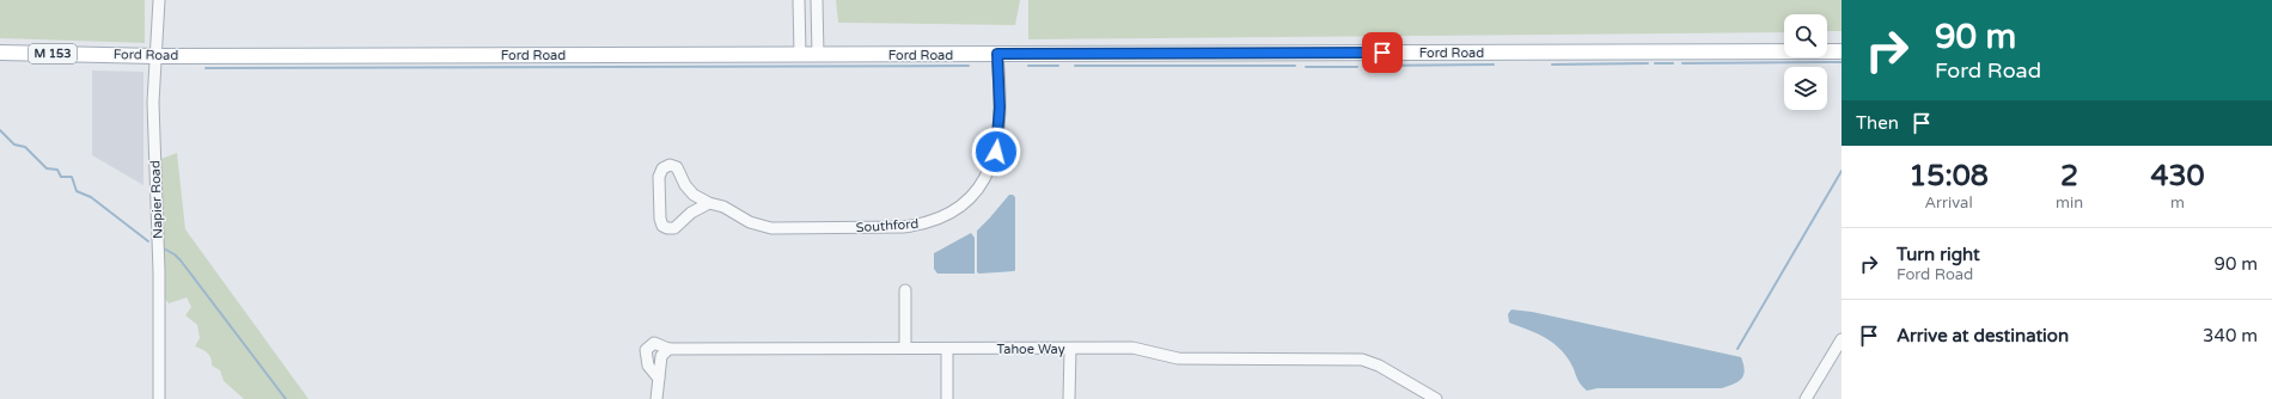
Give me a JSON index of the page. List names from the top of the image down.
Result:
{
  "streets": {
    "main road": ["Ford Road", "M 153"],
    "street": ["Napier Road", "Southford", "Tahoe Way"]
  },
  "crossings": [
    ["Ford Road", "Napier Road"],
    ["Ford Road", "Southford"]
  ],
  "page": {
    "turn": ["90 m", "Ford Road"],
    "then": "Then",
    "eta": [
      "15:08",
      "Arrival",
      "2",
      "min",
      "430",
      "m"
    ],
    "list": [
      {
        "name": "Turn right",
        "note": "Ford Road",
        "value": "90 m"
      },
      {
        "name": "Arrive at destination",
        "value": "340 m"
      }
    ]
  }
}
